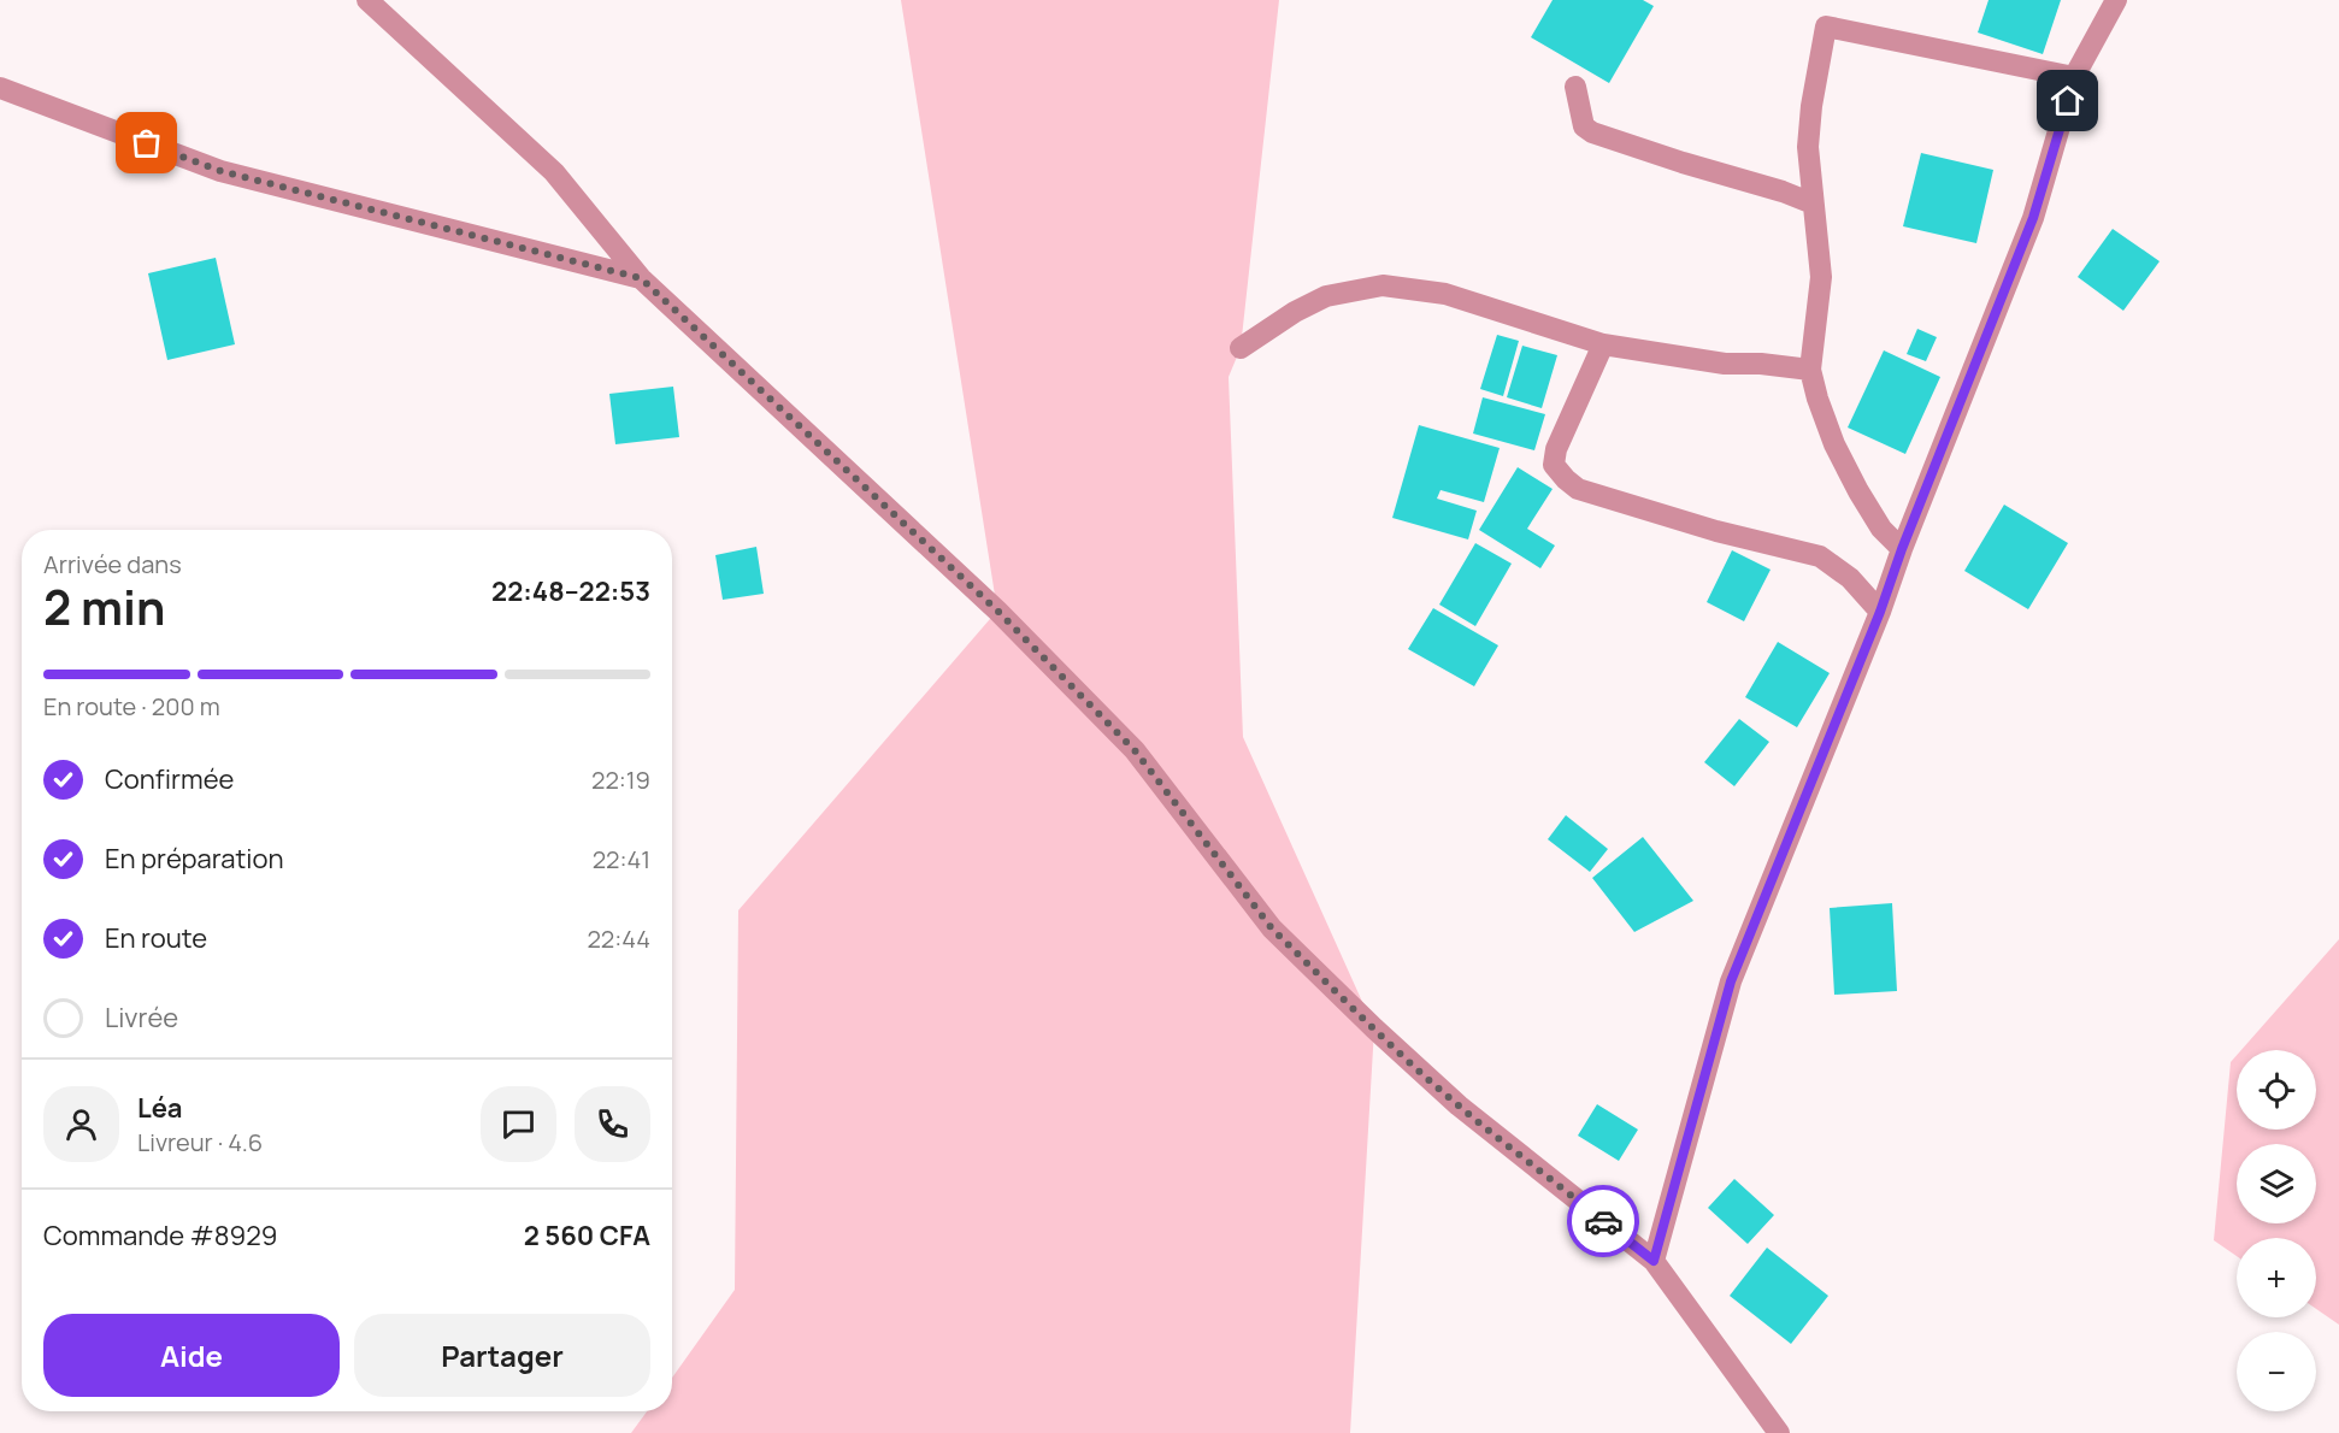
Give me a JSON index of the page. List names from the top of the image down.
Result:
{
  "page": {
    "heading": ["2 min", "Arrivée dans", "22:48–22:53"],
    "panel": [
      "Léa",
      "Livreur · 4.6",
      "Commande #8929",
      "2 560 CFA"
    ],
    "bar": "En route · 200 m",
    "list": [
      ["Confirmée", "22:19"],
      ["En préparation", "22:41"],
      ["En route", "22:44"],
      "Livrée"
    ],
    "map_buttons": ["+", "−"],
    "buttons": ["Aide", "Partager"]
  }
}
